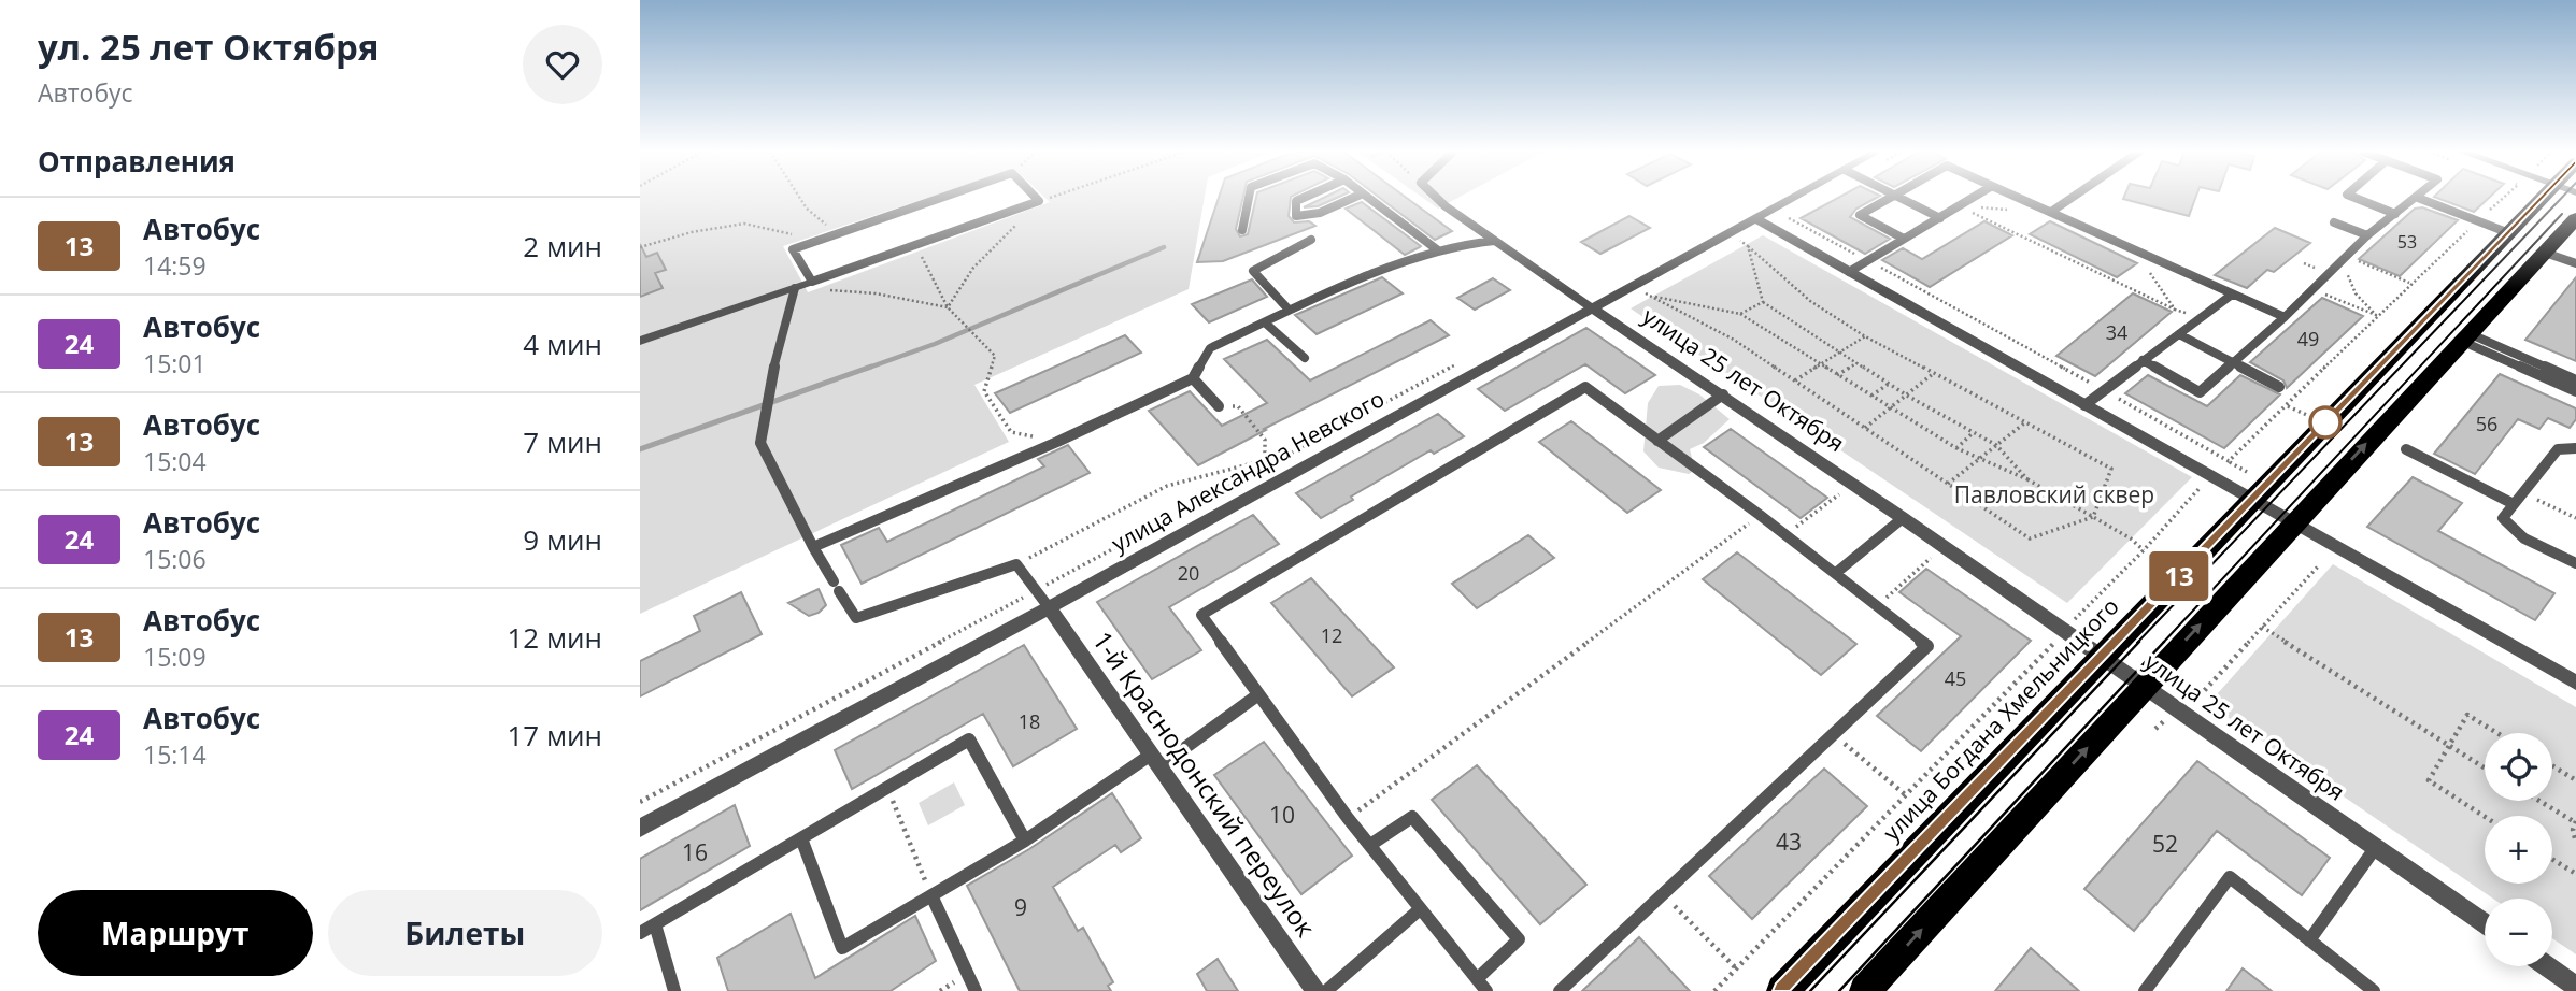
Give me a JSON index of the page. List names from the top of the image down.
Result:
{
  "streets": {
    "highway": ["улица Богдана Хмельницкого"],
    "street": ["улица 25 лет Октября", "улица Александра Невского", "1-й Краснодонский переулок"]
  },
  "crossings": [
    ["улица 25 лет Октября", "улица Александра Невского"],
    ["улица 25 лет Октября", "улица Богдана Хмельницкого"],
    ["улица Александра Невского", "1-й Краснодонский переулок"]
  ],
  "parks": ["Павловский сквер"],
  "lines": ["bus line 13"],
  "house_numbers": [
    "53",
    "34",
    "49",
    "56",
    "20",
    "12",
    "45",
    "18",
    "10",
    "43",
    "52",
    "16",
    "9"
  ],
  "page": {
    "heading": [
      ["ул. 25 лет Октября", "Автобус"],
      "Отправления"
    ],
    "on_map": "13",
    "list": [
      {
        "mark": "13",
        "name": "Автобус",
        "note": "14:59",
        "value": "2 мин"
      },
      {
        "mark": "24",
        "name": "Автобус",
        "note": "15:01",
        "value": "4 мин"
      },
      {
        "mark": "13",
        "name": "Автобус",
        "note": "15:04",
        "value": "7 мин"
      },
      {
        "mark": "24",
        "name": "Автобус",
        "note": "15:06",
        "value": "9 мин"
      },
      {
        "mark": "13",
        "name": "Автобус",
        "note": "15:09",
        "value": "12 мин"
      },
      {
        "mark": "24",
        "name": "Автобус",
        "note": "15:14",
        "value": "17 мин"
      }
    ],
    "map_buttons": ["+", "−"],
    "buttons": ["Маршрут", "Билеты"]
  }
}
